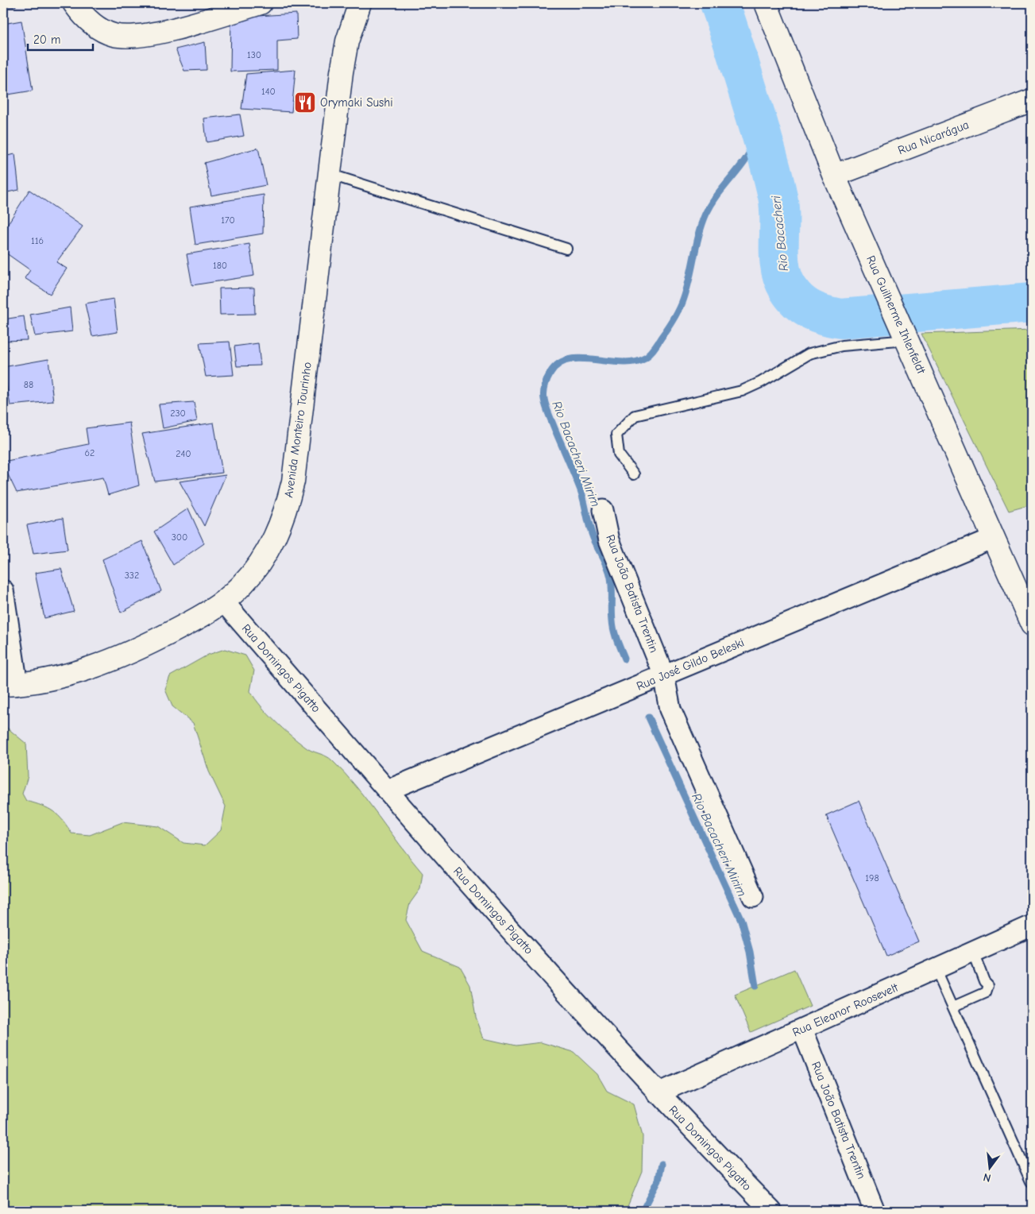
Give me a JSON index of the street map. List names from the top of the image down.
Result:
{
  "streets": {
    "main road": ["Rua Nicarágua", "Rua Guilherme Ihlenfeldt", "Avenida Monteiro Tourinho"],
    "street": [
      "Rua João Batista Trentin",
      "Rua José Gildo Beleski",
      "Rua Domingos Pigatto",
      "Rua Eleanor Roosevelt"
    ]
  },
  "crossings": [
    ["Rua Nicarágua", "Rua Guilherme Ihlenfeldt"],
    ["Rua Guilherme Ihlenfeldt", "Rua José Gildo Beleski"],
    ["Avenida Monteiro Tourinho", "Rua Domingos Pigatto"],
    ["Rua João Batista Trentin", "Rua José Gildo Beleski"],
    ["Rua João Batista Trentin", "Rua Eleanor Roosevelt"],
    ["Rua José Gildo Beleski", "Rua Domingos Pigatto"],
    ["Rua Domingos Pigatto", "Rua Eleanor Roosevelt"]
  ],
  "water": ["Rio Bacacheri", "Rio Bacacheri Mirim"],
  "places": {
    "restaurant": ["Orymaki Sushi"]
  },
  "house_numbers": [
    "130",
    "140",
    "170",
    "116",
    "180",
    "88",
    "230",
    "62",
    "240",
    "300",
    "332",
    "198"
  ],
  "scale_bar": "20 m",
  "north": "bottom"
}
